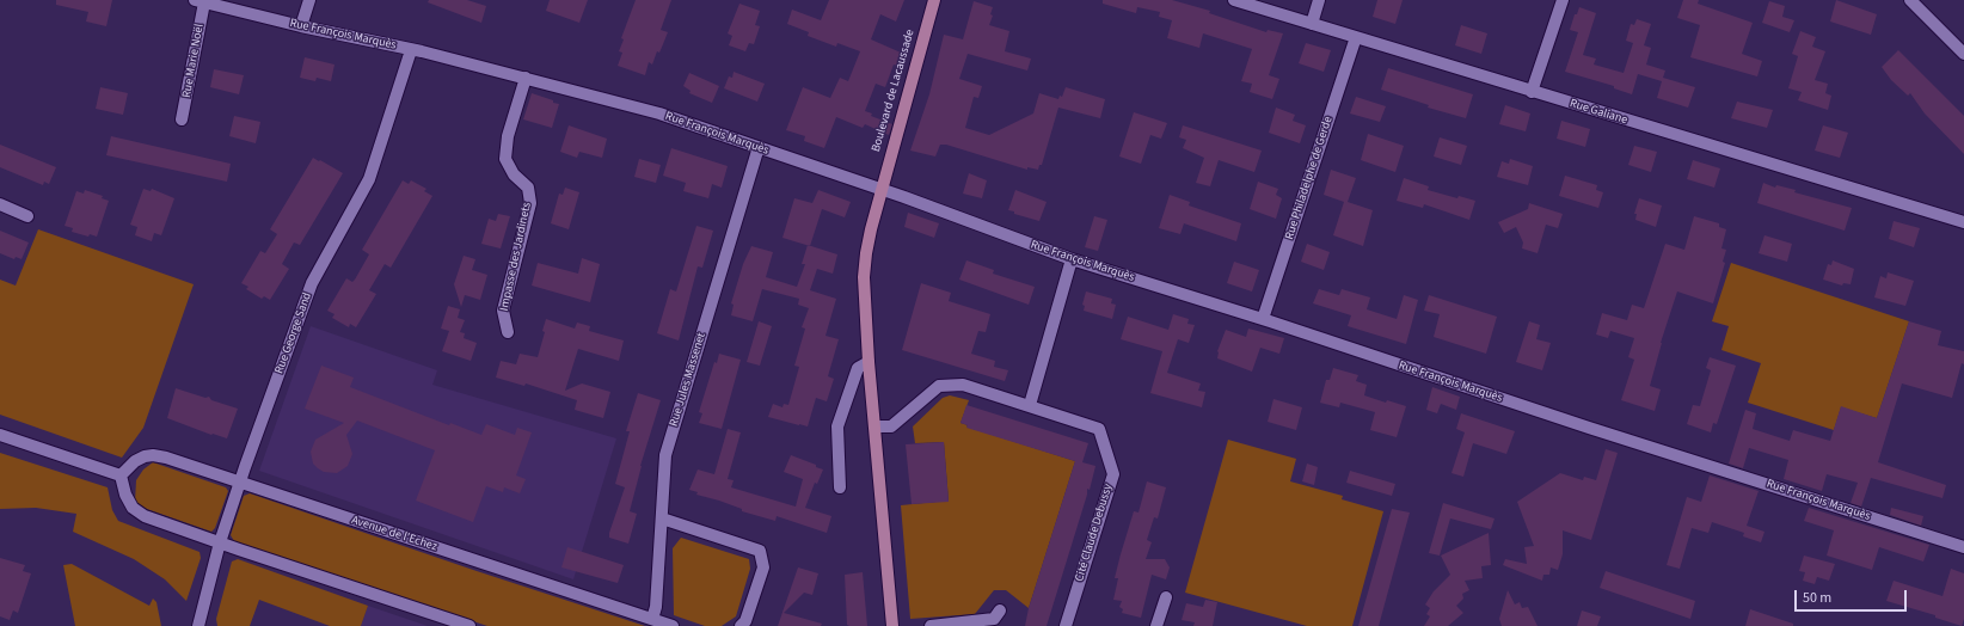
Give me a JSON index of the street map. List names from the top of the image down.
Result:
{
  "streets": {
    "main road": ["Boulevard de Lacaussade"],
    "street": [
      "Rue François Marquès",
      "Rue Marie Noël",
      "Rue Galiane",
      "Rue Philadelphe de Gerde",
      "Impasse des Jardinets",
      "Rue George Sand",
      "Rue Jules Massenet",
      "Cité Claude Debussy",
      "Avenue de l'Echez"
    ]
  },
  "crossings": [
    ["Rue François Marquès", "Rue Marie Noël"],
    ["Rue François Marquès", "Boulevard de Lacaussade"],
    ["Rue François Marquès", "Rue Philadelphe de Gerde"],
    ["Rue François Marquès", "Impasse des Jardinets"],
    ["Rue François Marquès", "Rue George Sand"],
    ["Rue François Marquès", "Rue Jules Massenet"],
    ["Boulevard de Lacaussade", "Cité Claude Debussy"],
    ["Rue Galiane", "Rue Philadelphe de Gerde"],
    ["Rue George Sand", "Avenue de l'Echez"],
    ["Rue Jules Massenet", "Avenue de l'Echez"]
  ],
  "scale_bar": "50 m"
}
